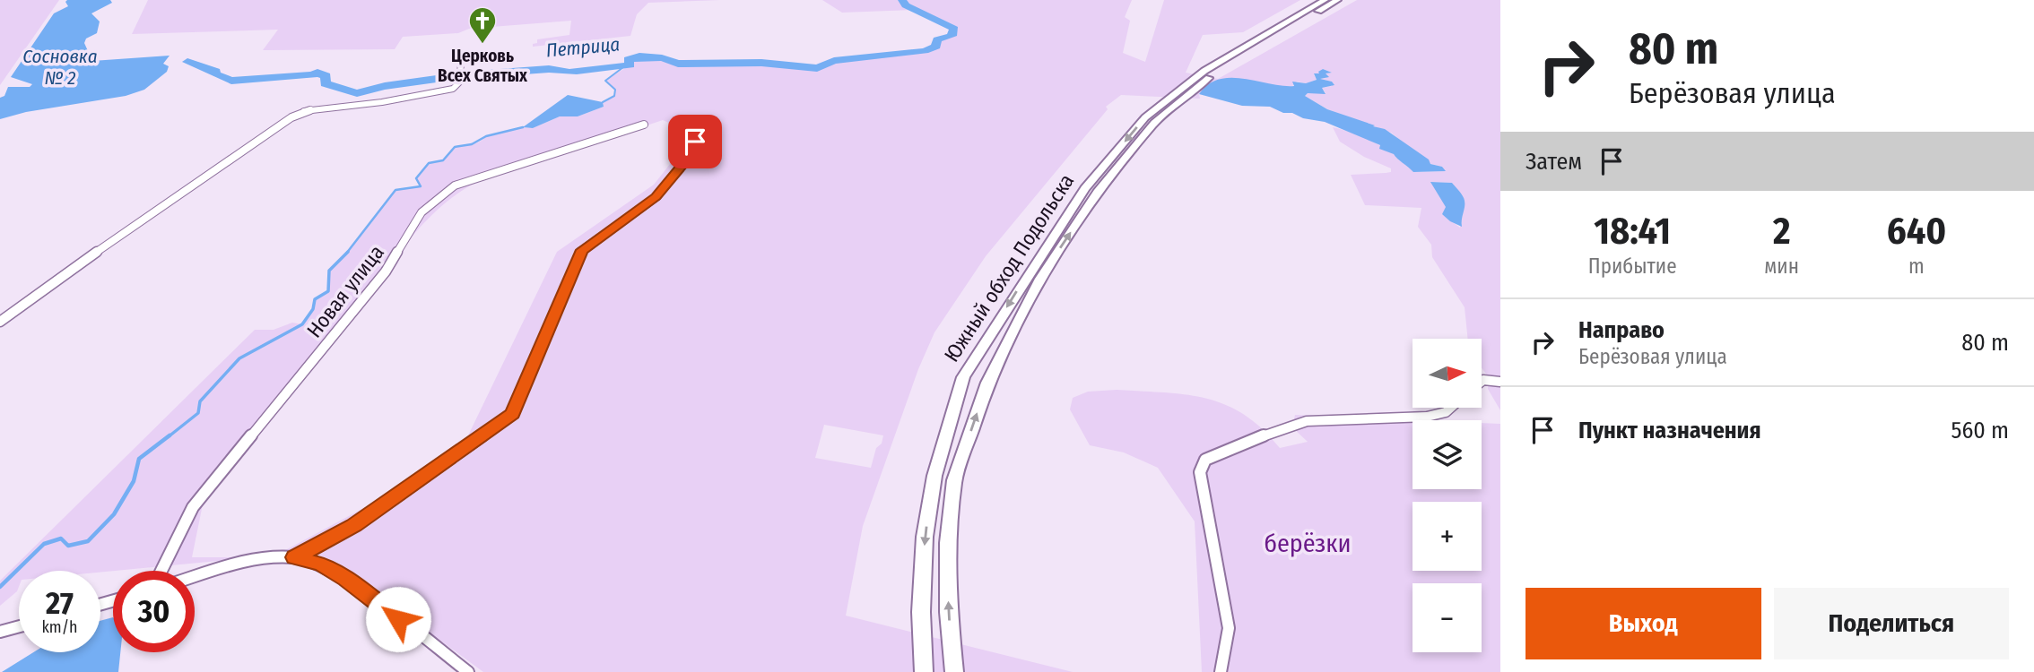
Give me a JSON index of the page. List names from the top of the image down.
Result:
{
  "streets": {
    "main road": ["Южный обход Подольска"],
    "street": ["Новая улица"]
  },
  "water": ["Петрица", "Сосновка № 2"],
  "parks": ["берёзки"],
  "places": {
    "church": ["Церковь Всех Святых"]
  },
  "north": "right",
  "page": {
    "turn": ["80 m", "Берёзовая улица"],
    "then": "Затем",
    "eta": [
      "18:41",
      "Прибытие",
      "2",
      "мин",
      "640",
      "m"
    ],
    "list": [
      {
        "name": "Направо",
        "note": "Берёзовая улица",
        "value": "80 m"
      },
      {
        "name": "Пункт назначения",
        "value": "560 m"
      }
    ],
    "map_buttons": ["+", "−"],
    "speed": "27 km/h",
    "limit": "30",
    "buttons": ["Выход", "Поделиться"]
  }
}
